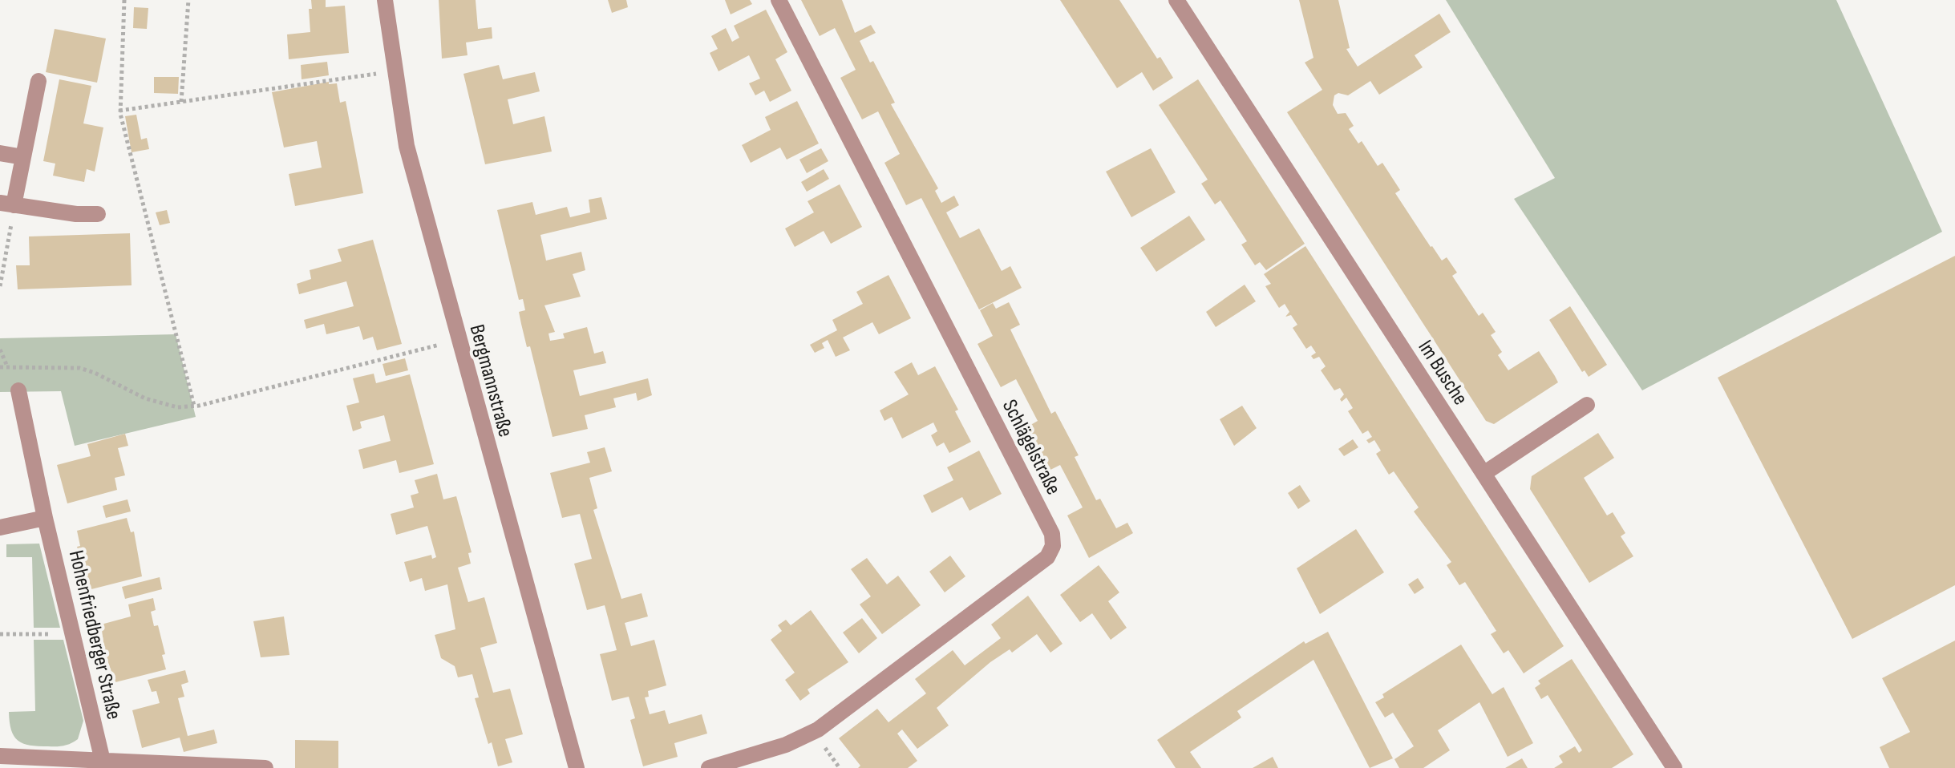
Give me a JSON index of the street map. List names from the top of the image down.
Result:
{
  "streets": {
    "street": [
      "Im Busche",
      "Bergmannstraße",
      "Schlägelstraße",
      "Hohenfriedberger Straße"
    ]
  }
}
